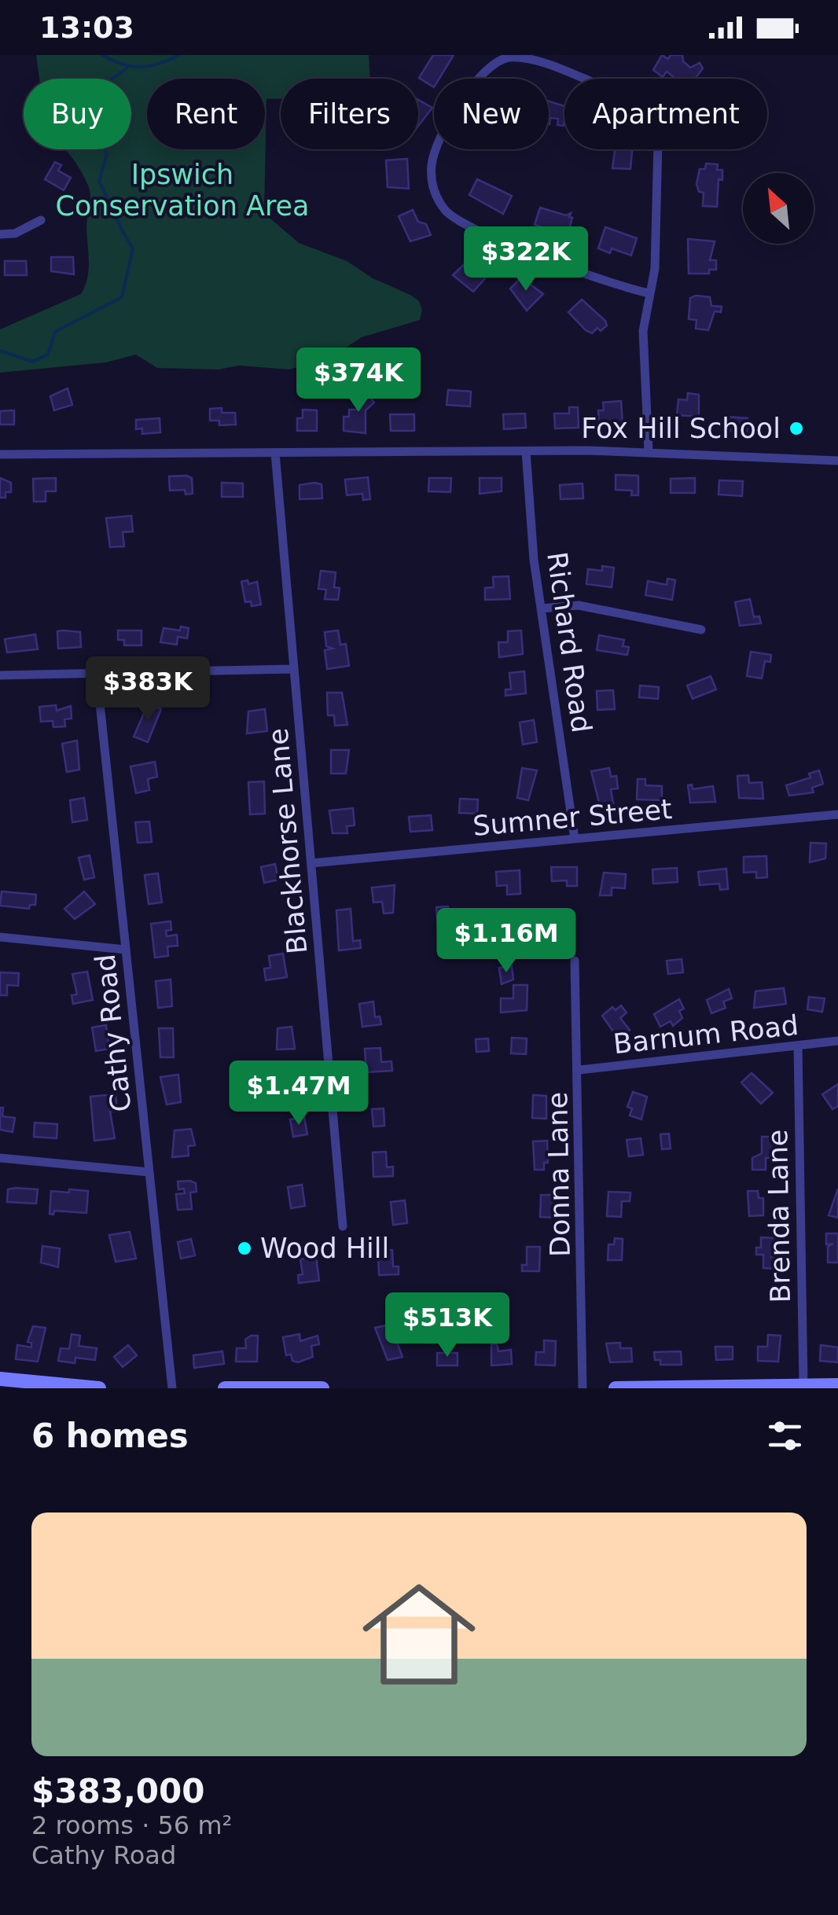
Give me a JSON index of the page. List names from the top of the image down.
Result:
{
  "streets": {
    "street": [
      "Richard Road",
      "Sumner Street",
      "Blackhorse Lane",
      "Cathy Road",
      "Barnum Road",
      "Donna Lane",
      "Brenda Lane"
    ]
  },
  "crossings": [
    ["Richard Road", "Sumner Street"],
    ["Sumner Street", "Blackhorse Lane"],
    ["Barnum Road", "Donna Lane"],
    ["Barnum Road", "Brenda Lane"]
  ],
  "parks": ["Ipswich Conservation Area"],
  "places": ["Fox Hill School", "Wood Hill"],
  "north": "top left",
  "page": {
    "status": "13:03",
    "chip": [
      "Buy",
      "Rent",
      "Filters",
      "New",
      "Apartment"
    ],
    "price": [
      "$322K",
      "$374K",
      "$383K",
      "$1.16M",
      "$1.47M",
      "$513K"
    ],
    "heading": "6 homes",
    "list": [
      {
        "name": "$383,000",
        "note": "2 rooms · 56 m² · Cathy Road"
      }
    ]
  }
}
